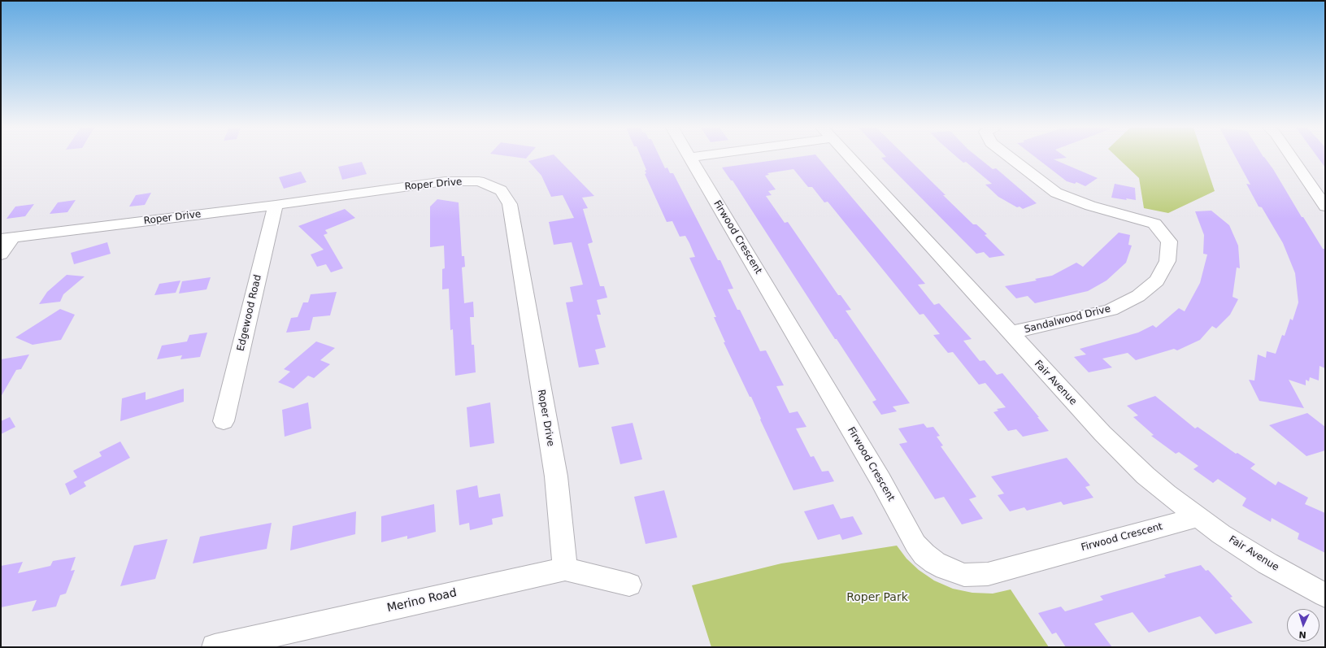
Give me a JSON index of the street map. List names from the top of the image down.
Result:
{
  "streets": {
    "street": [
      "Roper Drive",
      "Firwood Crescent",
      "Edgewood Road",
      "Sandalwood Drive",
      "Fair Avenue",
      "Merino Road"
    ]
  },
  "crossings": [
    ["Roper Drive", "Edgewood Road"],
    ["Roper Drive", "Merino Road"],
    ["Firwood Crescent", "Fair Avenue"],
    ["Sandalwood Drive", "Fair Avenue"]
  ],
  "parks": ["Roper Park"],
  "north": "bottom"
}
